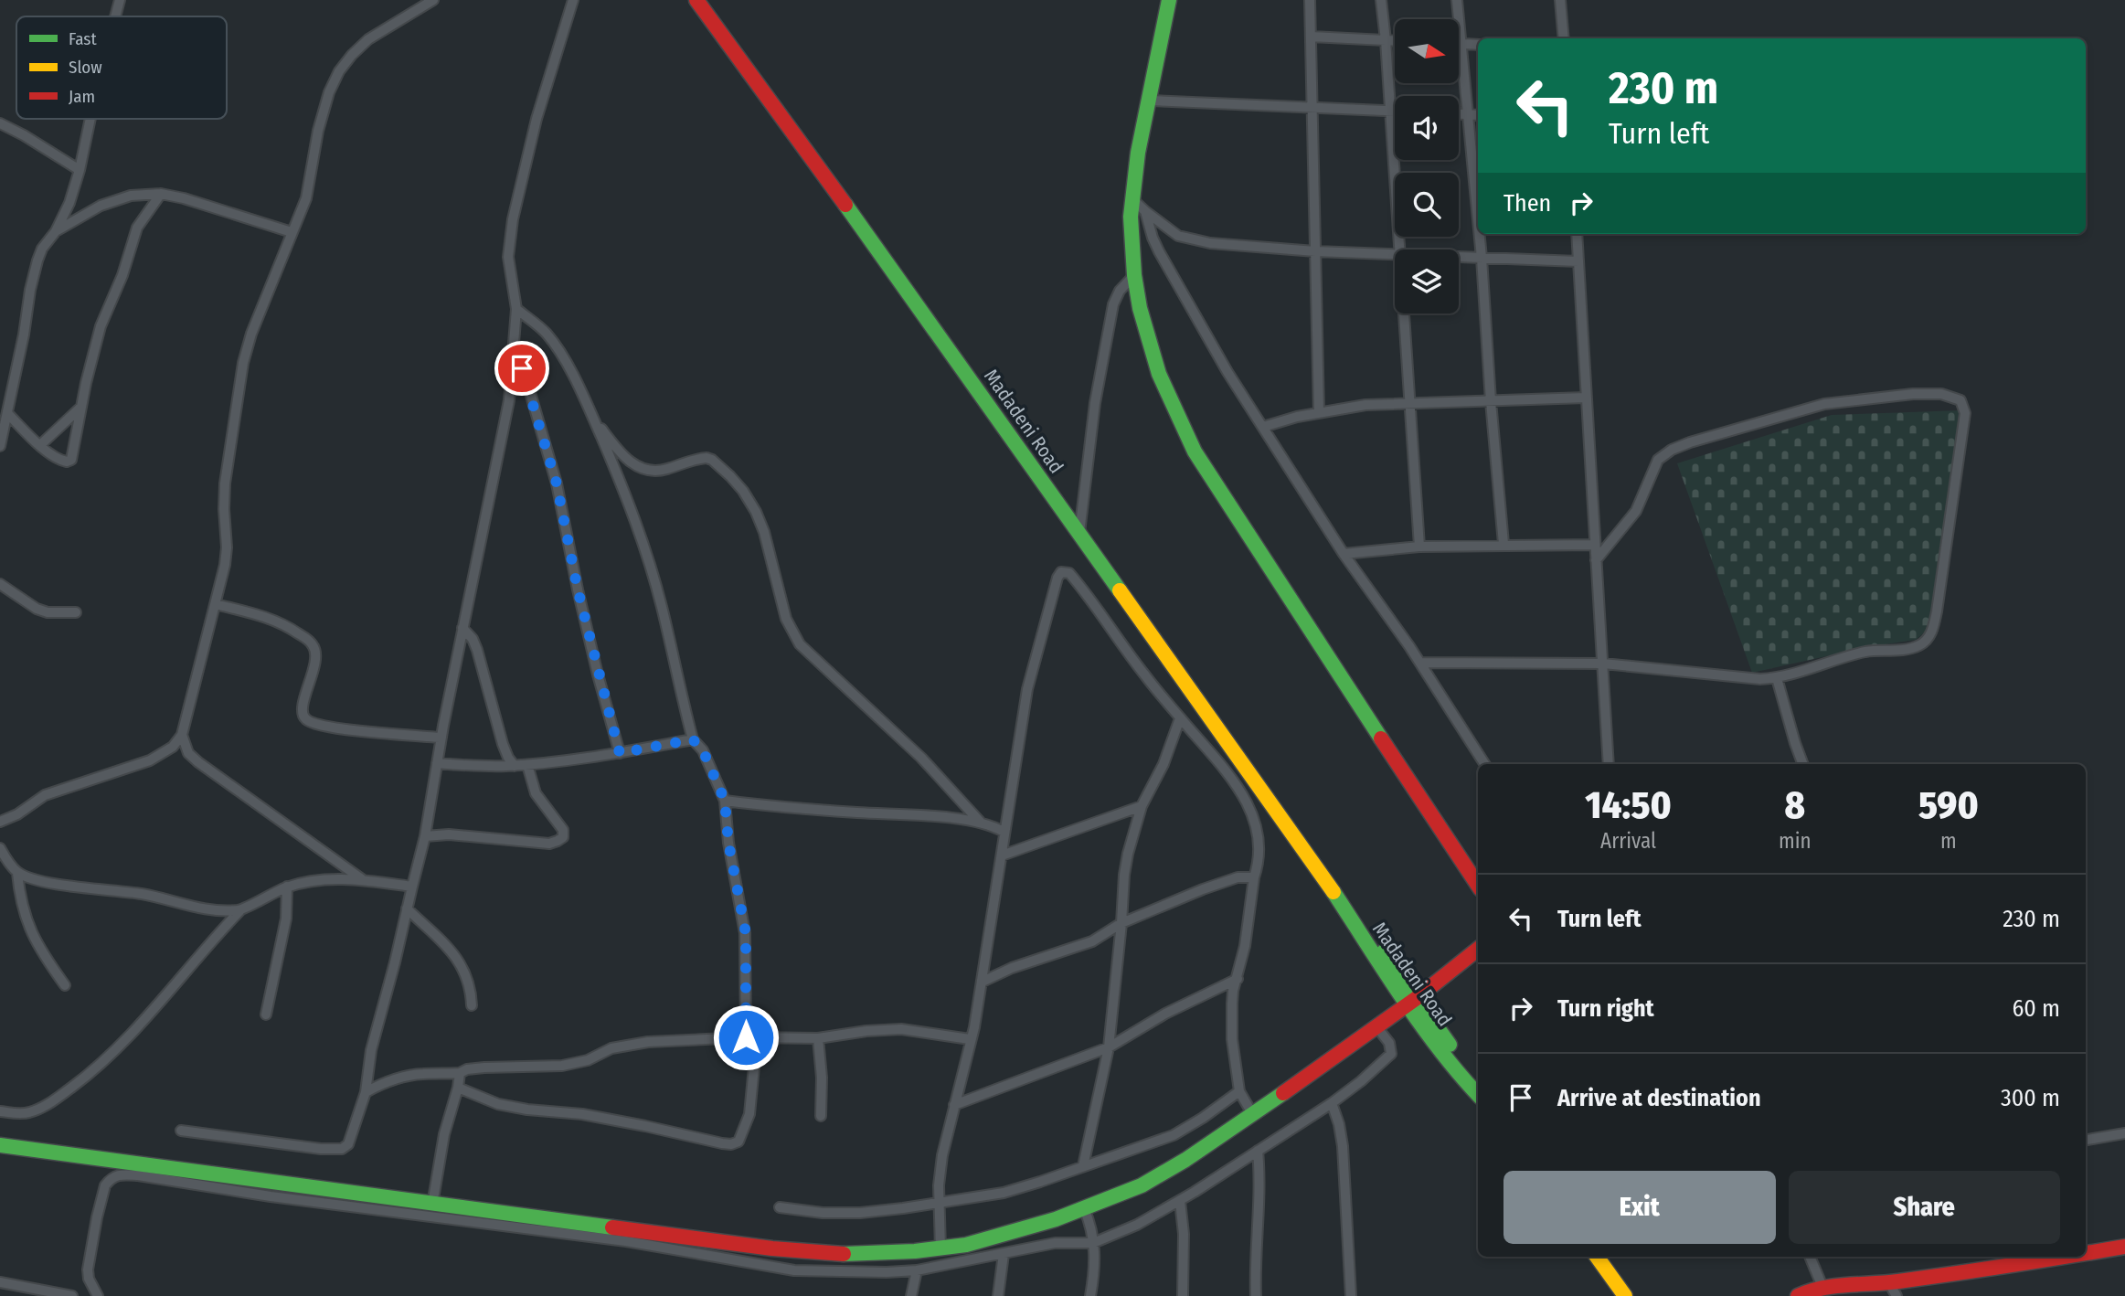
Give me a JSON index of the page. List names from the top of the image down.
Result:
{
  "streets": {
    "street": ["Madadeni Road"]
  },
  "legend": ["Fast", "Slow", "Jam"],
  "north": "right",
  "page": {
    "turn": ["230 m", "Turn left"],
    "then": "Then",
    "eta": [
      "14:50",
      "Arrival",
      "8",
      "min",
      "590",
      "m"
    ],
    "list": [
      {
        "name": "Turn left",
        "value": "230 m"
      },
      {
        "name": "Turn right",
        "value": "60 m"
      },
      {
        "name": "Arrive at destination",
        "value": "300 m"
      }
    ],
    "buttons": ["Exit", "Share"]
  }
}
